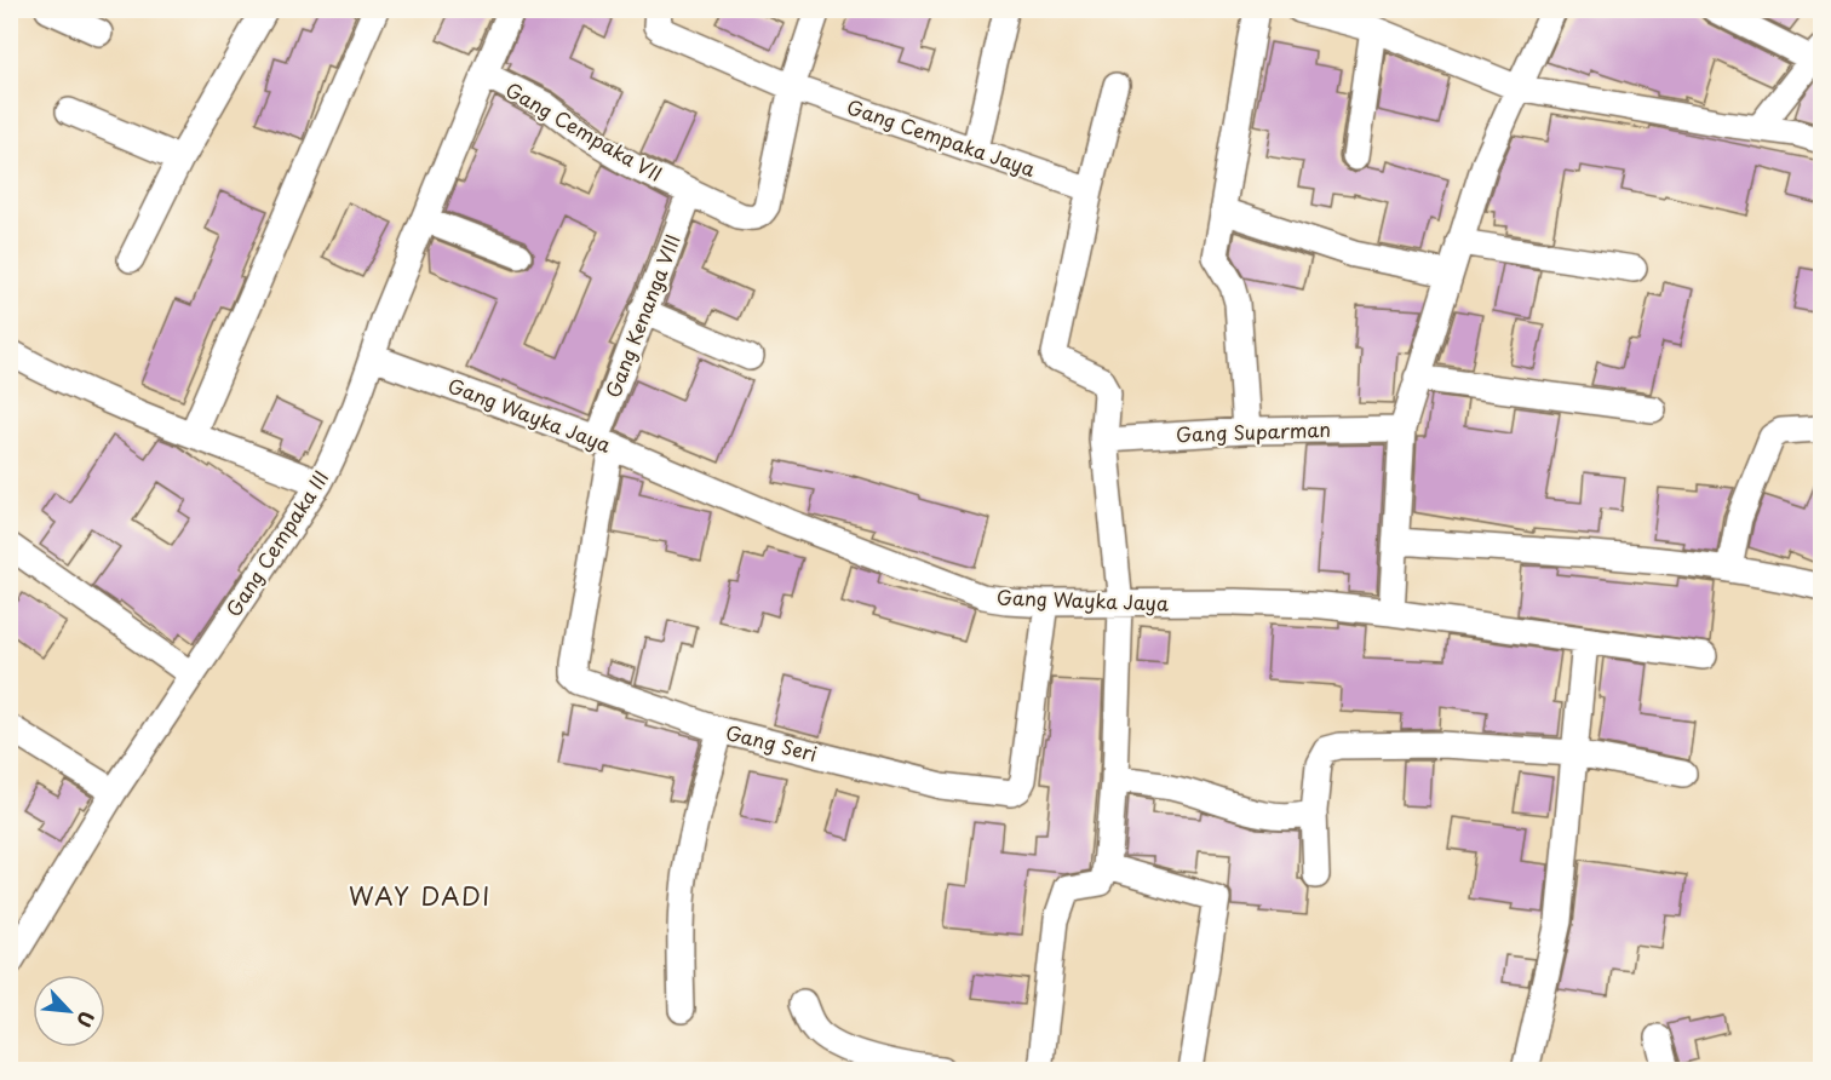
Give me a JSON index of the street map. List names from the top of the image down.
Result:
{
  "streets": {
    "street": [
      "Gang Cempaka VII",
      "Gang Cempaka Jaya",
      "Gang Kenanga VIII",
      "Gang Wayka Jaya",
      "Gang Suparman",
      "Gang Cempaka III",
      "Gang Seri"
    ]
  },
  "crossings": [
    ["Gang Cempaka VII", "Gang Cempaka Jaya"],
    ["Gang Cempaka VII", "Gang Kenanga VIII"],
    ["Gang Cempaka VII", "Gang Cempaka III"],
    ["Gang Kenanga VIII", "Gang Wayka Jaya"],
    ["Gang Kenanga VIII", "Gang Seri"],
    ["Gang Wayka Jaya", "Gang Cempaka III"],
    ["Gang Wayka Jaya", "Gang Seri"]
  ],
  "districts": ["WAY DADI"],
  "north": "bottom right"
}
